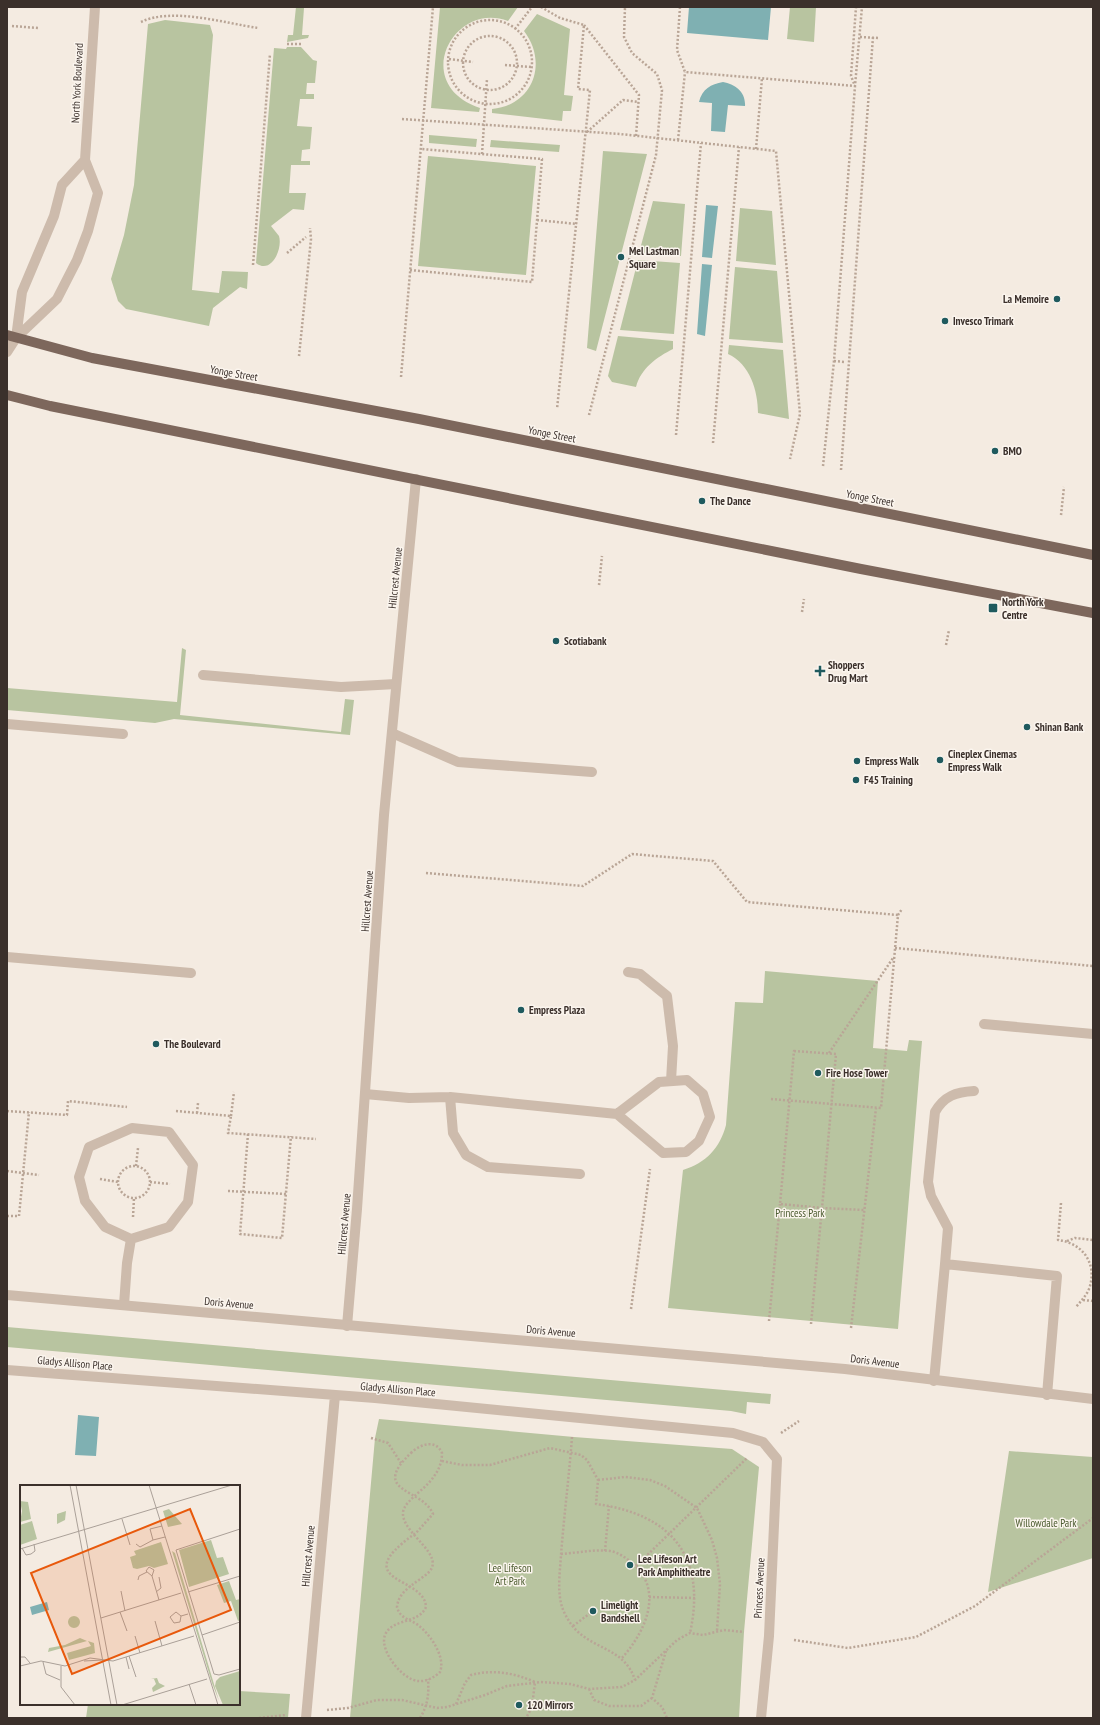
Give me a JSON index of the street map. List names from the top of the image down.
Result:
{
  "streets": {
    "main road": ["Yonge Street"],
    "street": [
      "North York Boulevard",
      "Hillcrest Avenue",
      "Doris Avenue",
      "Gladys Allison Place",
      "Princess Avenue"
    ]
  },
  "crossings": [
    ["North York Boulevard", "Yonge Street"],
    ["Hillcrest Avenue", "Doris Avenue"],
    ["Hillcrest Avenue", "Gladys Allison Place"],
    ["Gladys Allison Place", "Princess Avenue"]
  ],
  "parks": ["Princess Park", "Willowdale Park", "Lee Lifeson Art Park"],
  "places": {
    "other": [
      "Mel Lastman Square",
      "La Memoire",
      "Invesco Trimark",
      "BMO",
      "The Dance",
      "Scotiabank",
      "Shinan Bank",
      "Cineplex Cinemas Empress Walk",
      "Empress Walk",
      "F45 Training",
      "Empress Plaza",
      "The Boulevard",
      "Fire Hose Tower",
      "Lee Lifeson Art Park Amphitheatre",
      "Limelight Bandshell",
      "120 Mirrors"
    ],
    "transit": ["North York Centre"],
    "health": ["Shoppers Drug Mart"]
  }
}
